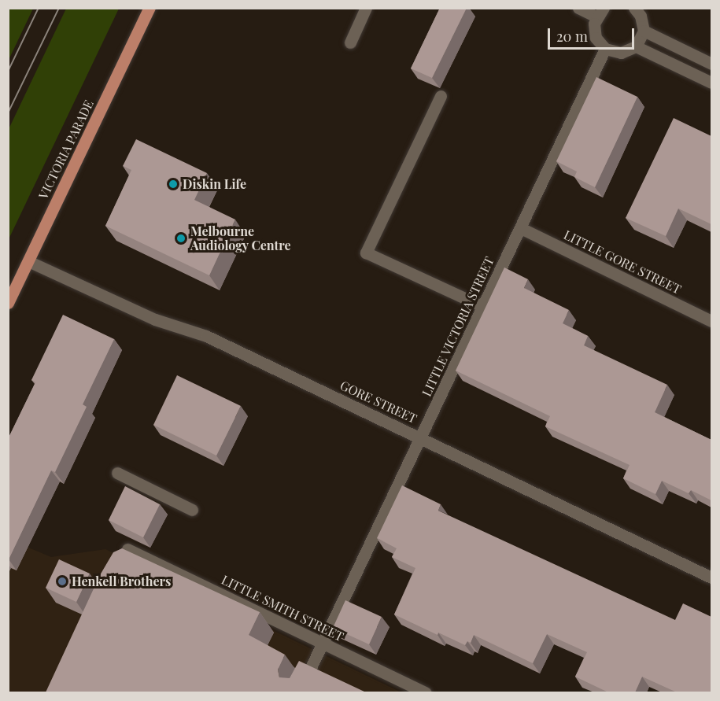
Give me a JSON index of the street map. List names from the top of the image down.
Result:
{
  "streets": {
    "main road": ["VICTORIA PARADE"],
    "street": [
      "LITTLE GORE STREET",
      "LITTLE VICTORIA STREET",
      "GORE STREET",
      "LITTLE SMITH STREET"
    ]
  },
  "crossings": [
    ["VICTORIA PARADE", "GORE STREET"],
    ["LITTLE GORE STREET", "LITTLE VICTORIA STREET"],
    ["LITTLE VICTORIA STREET", "GORE STREET"],
    ["LITTLE VICTORIA STREET", "LITTLE SMITH STREET"]
  ],
  "places": ["Diskin Life", "Melbourne Audiology Centre", "Henkell Brothers"],
  "scale_bar": "20 m"
}
